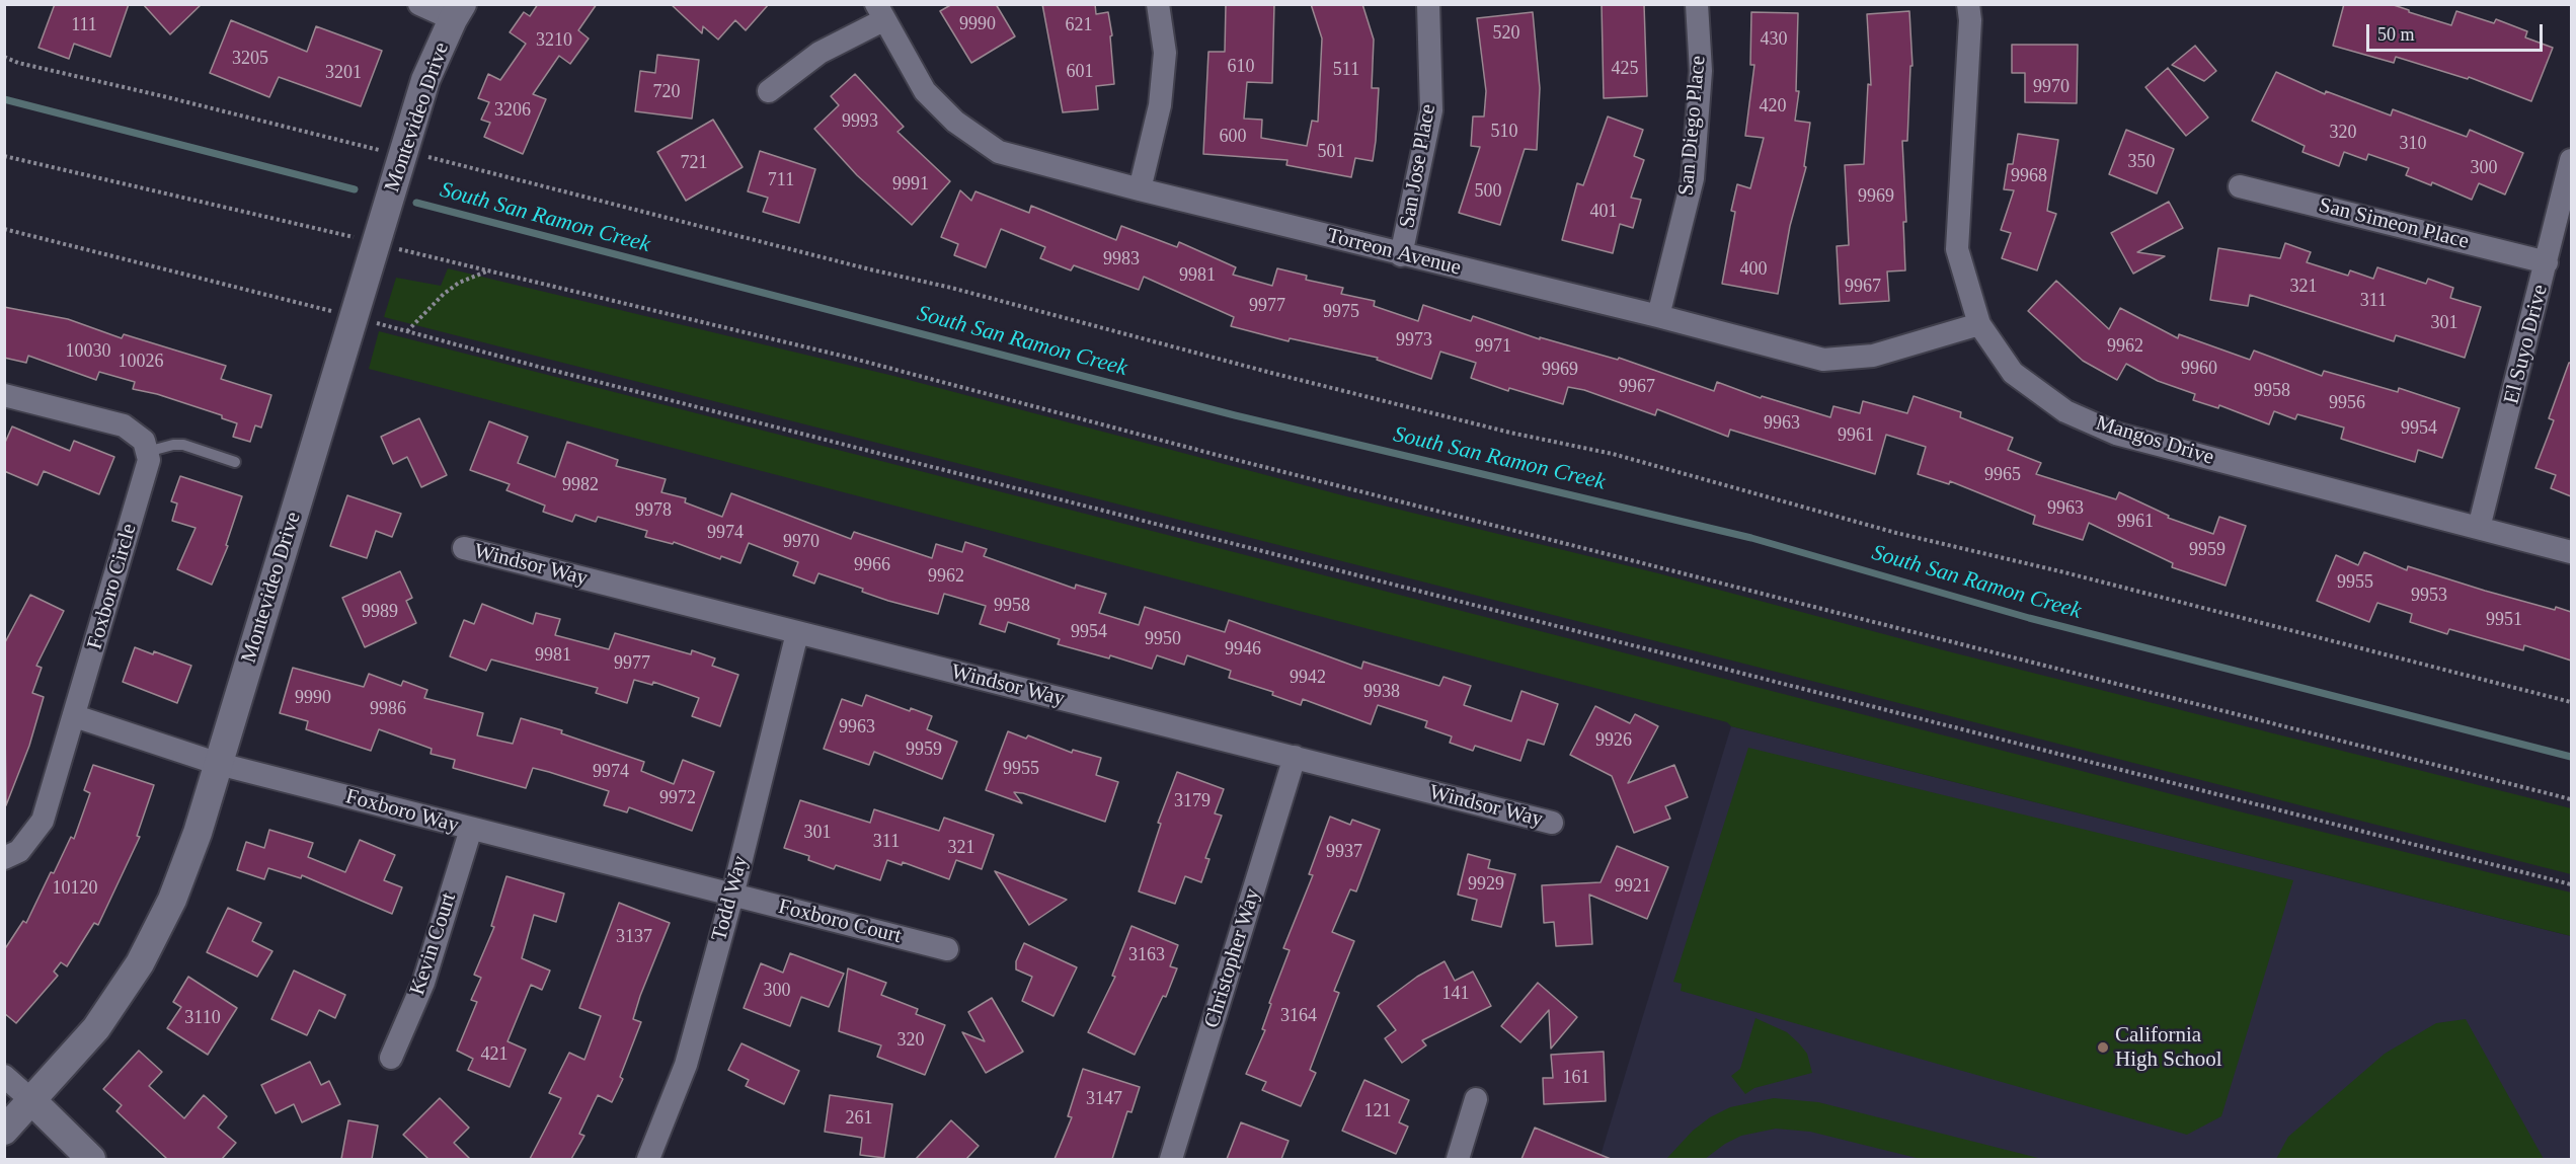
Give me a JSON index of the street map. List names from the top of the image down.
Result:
{
  "streets": {
    "street": [
      "Montevideo Drive",
      "San Diego Place",
      "San Jose Place",
      "San Simeon Place",
      "Torreon Avenue",
      "El Suyo Drive",
      "Mangos Drive",
      "Windsor Way",
      "Foxboro Circle",
      "Foxboro Way",
      "Todd Way",
      "Foxboro Court",
      "Kevin Court",
      "Christopher Way"
    ]
  },
  "crossings": [
    ["Montevideo Drive", "Foxboro Way"],
    ["San Diego Place", "Torreon Avenue"],
    ["San Jose Place", "Torreon Avenue"],
    ["San Simeon Place", "El Suyo Drive"],
    ["Torreon Avenue", "Mangos Drive"],
    ["El Suyo Drive", "Mangos Drive"],
    ["Windsor Way", "Todd Way"],
    ["Windsor Way", "Christopher Way"],
    ["Foxboro Circle", "Foxboro Way"],
    ["Foxboro Way", "Todd Way"],
    ["Foxboro Way", "Foxboro Court"],
    ["Foxboro Way", "Kevin Court"],
    ["Todd Way", "Foxboro Court"]
  ],
  "water": ["South San Ramon Creek"],
  "places": ["California High School"],
  "house_numbers": [
    "9990",
    "111",
    "621",
    "520",
    "430",
    "3210",
    "3205",
    "610",
    "425",
    "511",
    "601",
    "3201",
    "9970",
    "720",
    "420",
    "3206",
    "9993",
    "510",
    "320",
    "600",
    "310",
    "501",
    "350",
    "721",
    "300",
    "9968",
    "711",
    "9991",
    "500",
    "9969",
    "401",
    "9983",
    "400",
    "9981",
    "9967",
    "321",
    "311",
    "9977",
    "9975",
    "301",
    "9973",
    "9971",
    "9962",
    "10030",
    "10026",
    "9960",
    "9969",
    "9967",
    "9958",
    "9956",
    "9963",
    "9954",
    "9961",
    "9965",
    "9982",
    "9963",
    "9978",
    "9961",
    "9974",
    "9970",
    "9959",
    "9966",
    "9962",
    "9955",
    "9953",
    "9958",
    "9989",
    "9951",
    "9954",
    "9950",
    "9946",
    "9981",
    "9977",
    "9942",
    "9938",
    "9990",
    "9986",
    "9963",
    "9926",
    "9959",
    "9955",
    "9974",
    "9972",
    "3179",
    "301",
    "311",
    "321",
    "9937",
    "9929",
    "9921",
    "10120",
    "3137",
    "3163",
    "300",
    "141",
    "3164",
    "3110",
    "320",
    "421",
    "161",
    "3147",
    "121",
    "261"
  ],
  "scale_bar": "50 m"
}
